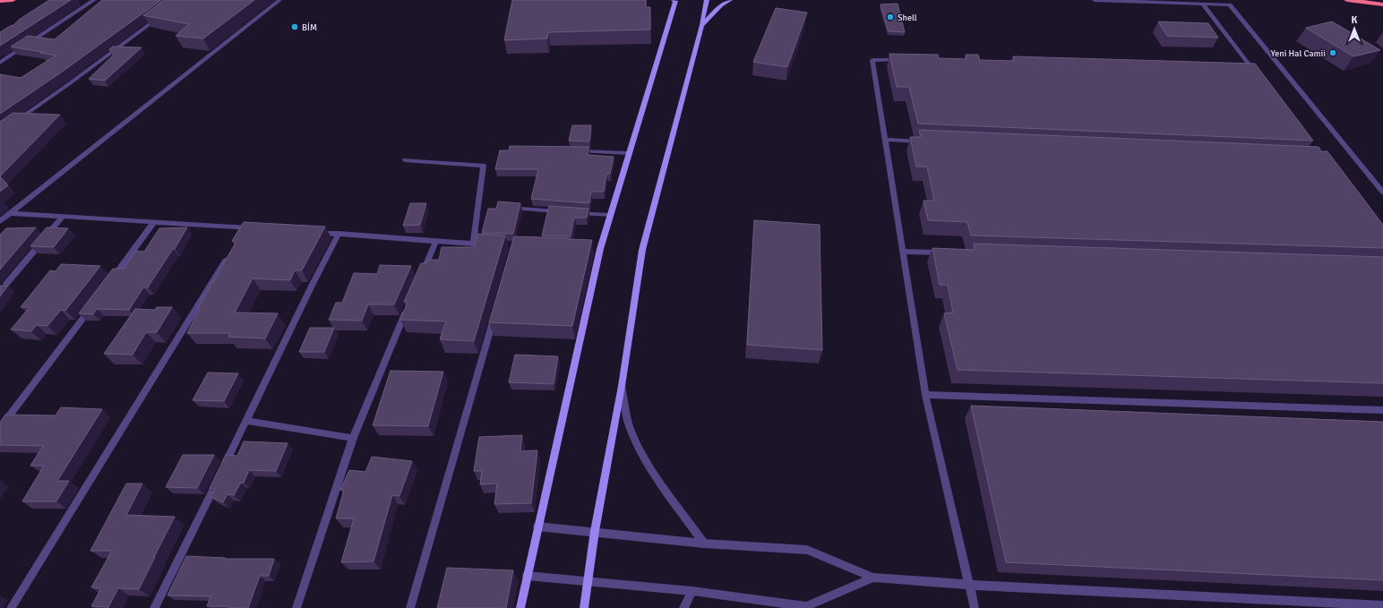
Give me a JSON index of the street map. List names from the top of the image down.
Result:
{
  "places": ["Shell", "BİM", "Yeni Hal Camii"],
  "north": "top"
}
